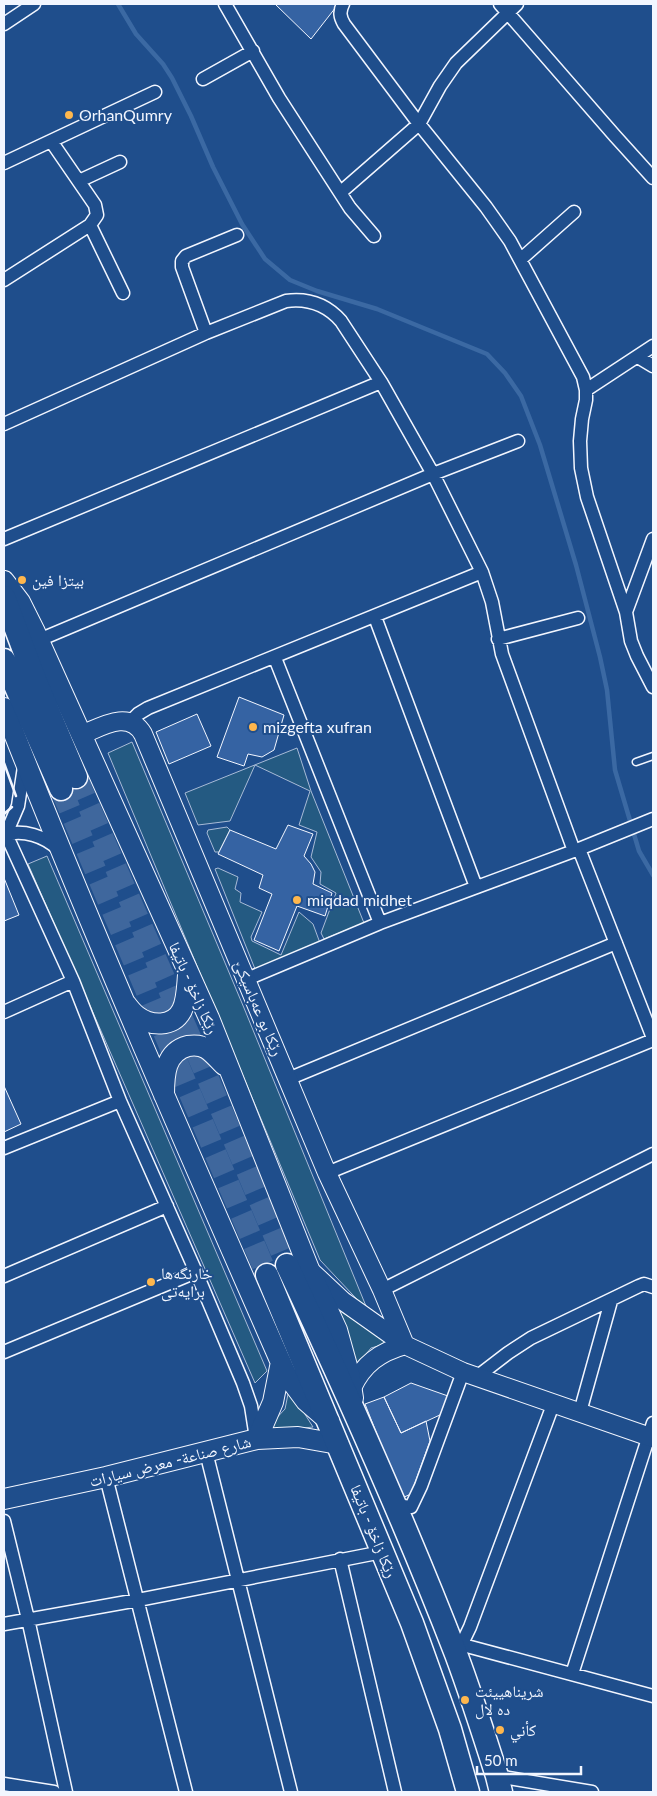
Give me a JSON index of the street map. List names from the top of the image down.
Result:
{
  "streets": {
    "highway": ["رێکا زاخۆ - باتیفا"],
    "main road": ["شارع صناعة- معرض سيارات"],
    "street": ["رێكا بو عه‌باسيكێ"]
  },
  "crossings": [
    ["رێکا زاخۆ - باتیفا", "شارع صناعة- معرض سيارات"]
  ],
  "places": [
    "OrhanQumry",
    "بيتزا فين",
    "mizgefta xufran",
    "miqdad midhet",
    "خارنگه‌ها برايه‌تى",
    "شريناهييئت ده لال",
    "كأني"
  ],
  "scale_bar": "50 m"
}
